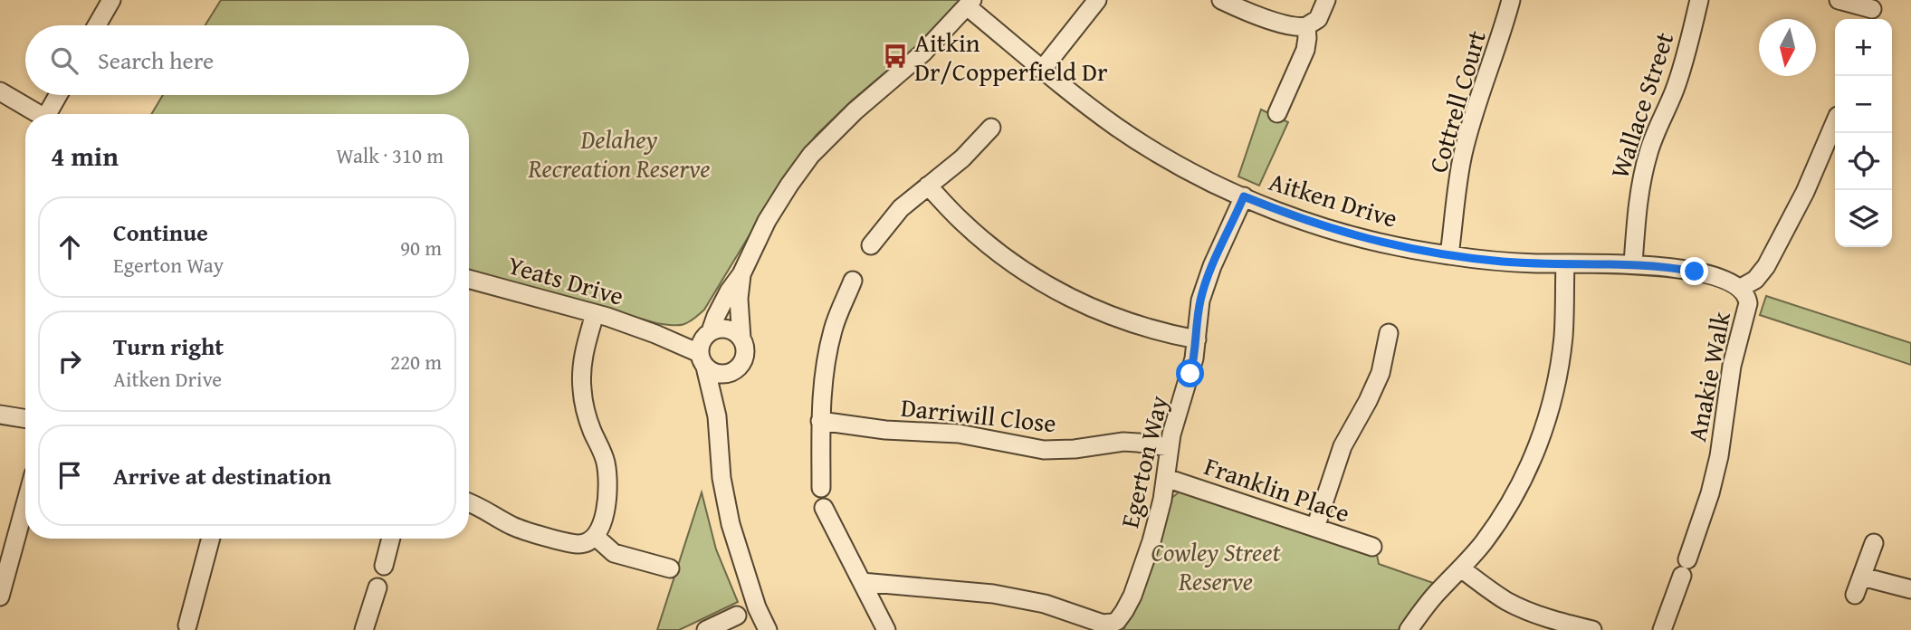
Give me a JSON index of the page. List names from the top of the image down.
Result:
{
  "streets": {
    "street": [
      "Cottrell Court",
      "Wallace Street",
      "Aitken Drive",
      "Yeats Drive",
      "Anakie Walk",
      "Darriwill Close",
      "Egerton Way",
      "Franklin Place"
    ]
  },
  "crossings": [
    ["Cottrell Court", "Aitken Drive"],
    ["Wallace Street", "Aitken Drive"],
    ["Aitken Drive", "Anakie Walk"],
    ["Aitken Drive", "Egerton Way"],
    ["Darriwill Close", "Egerton Way"],
    ["Egerton Way", "Franklin Place"]
  ],
  "parks": ["Delahey Recreation Reserve", "Cowley Street Reserve"],
  "places": {
    "bus stop": ["Aitkin Dr/Copperfield Dr"]
  },
  "north": "bottom",
  "page": {
    "map_buttons": ["+", "−"],
    "search": "Search here",
    "heading": ["4 min", "Walk · 310 m"],
    "list": [
      ["Continue", "Egerton Way", "90 m"],
      ["Turn right", "Aitken Drive", "220 m"],
      "Arrive at destination"
    ]
  }
}
